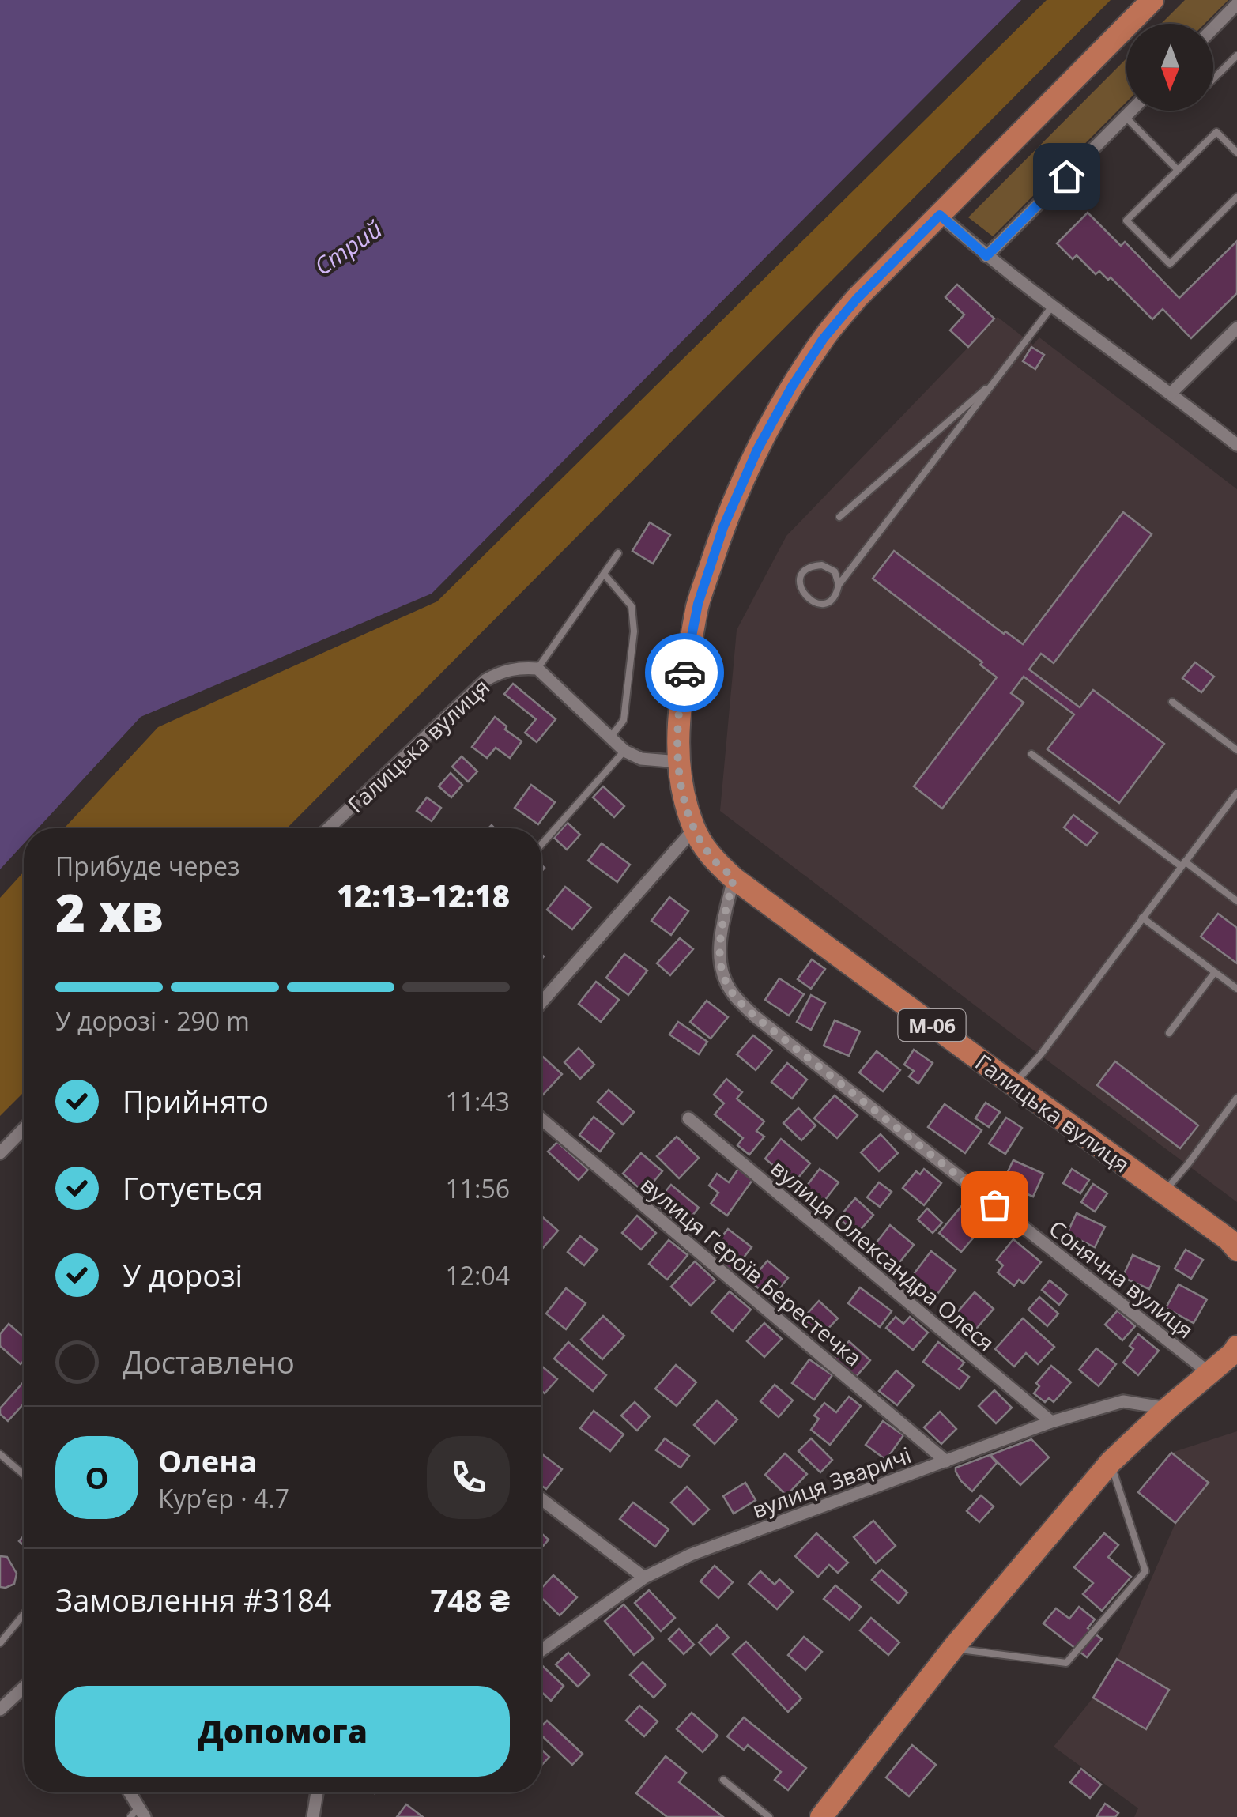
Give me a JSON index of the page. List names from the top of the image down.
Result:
{
  "streets": {
    "highway": ["Галицька вулиця", "М-06"],
    "street": [
      "вулиця Олександра Олеся",
      "вулиця Героїв Берестечка",
      "Сонячна вулиця",
      "вулиця Зваричі"
    ]
  },
  "crossings": [
    ["Галицька вулиця", "М-06"],
    ["Галицька вулиця", "Сонячна вулиця"],
    ["вулиця Олександра Олеся", "вулиця Зваричі"],
    ["вулиця Героїв Берестечка", "вулиця Зваричі"]
  ],
  "water": ["Стрий"],
  "north": "bottom",
  "page": {
    "heading": ["2 хв", "Прибуде через", "12:13–12:18"],
    "panel": [
      "Олена",
      "Кур’єр · 4.7",
      "Замовлення #3184",
      "748 ₴"
    ],
    "bar": "У дорозі · 290 m",
    "list": [
      ["Прийнято", "11:43"],
      ["Готується", "11:56"],
      ["У дорозі", "12:04"],
      "Доставлено"
    ],
    "round": "О",
    "buttons": "Допомога"
  }
}
